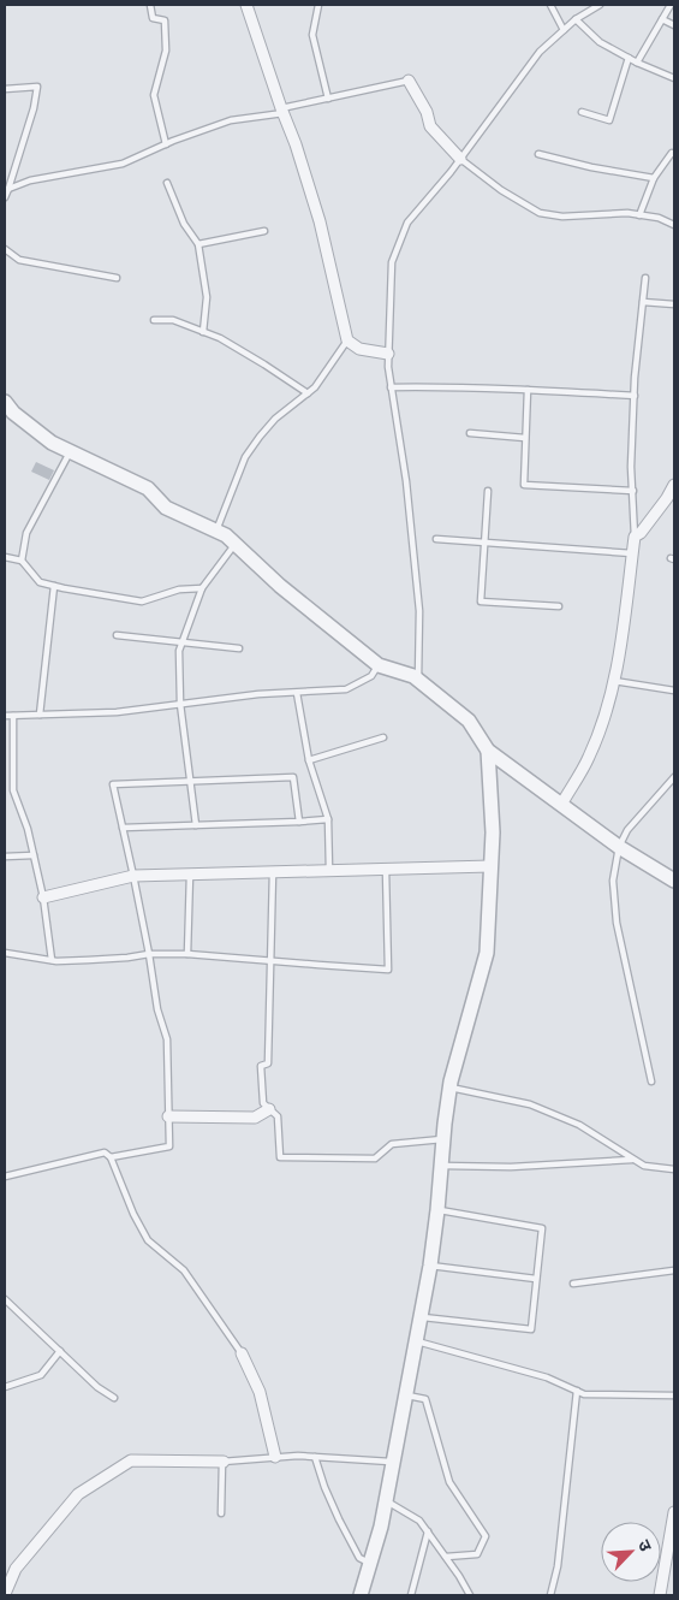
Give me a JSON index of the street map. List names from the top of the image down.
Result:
{
  "north": "top right"
}
